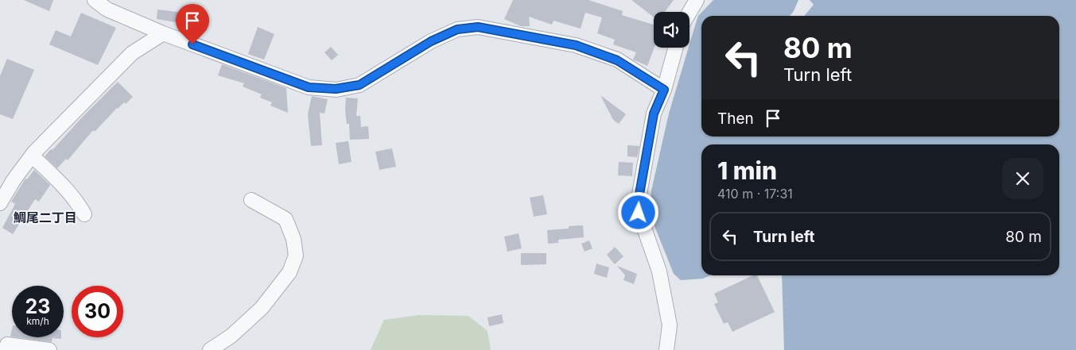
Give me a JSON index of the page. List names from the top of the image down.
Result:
{
  "districts": ["鯛尾二丁目"],
  "page": {
    "turn": ["80 m", "Turn left"],
    "then": "Then",
    "heading": ["1 min", "410 m · 17:31"],
    "list": [
      {
        "name": "Turn left",
        "value": "80 m"
      }
    ],
    "speed": "23 km/h",
    "limit": "30"
  }
}
